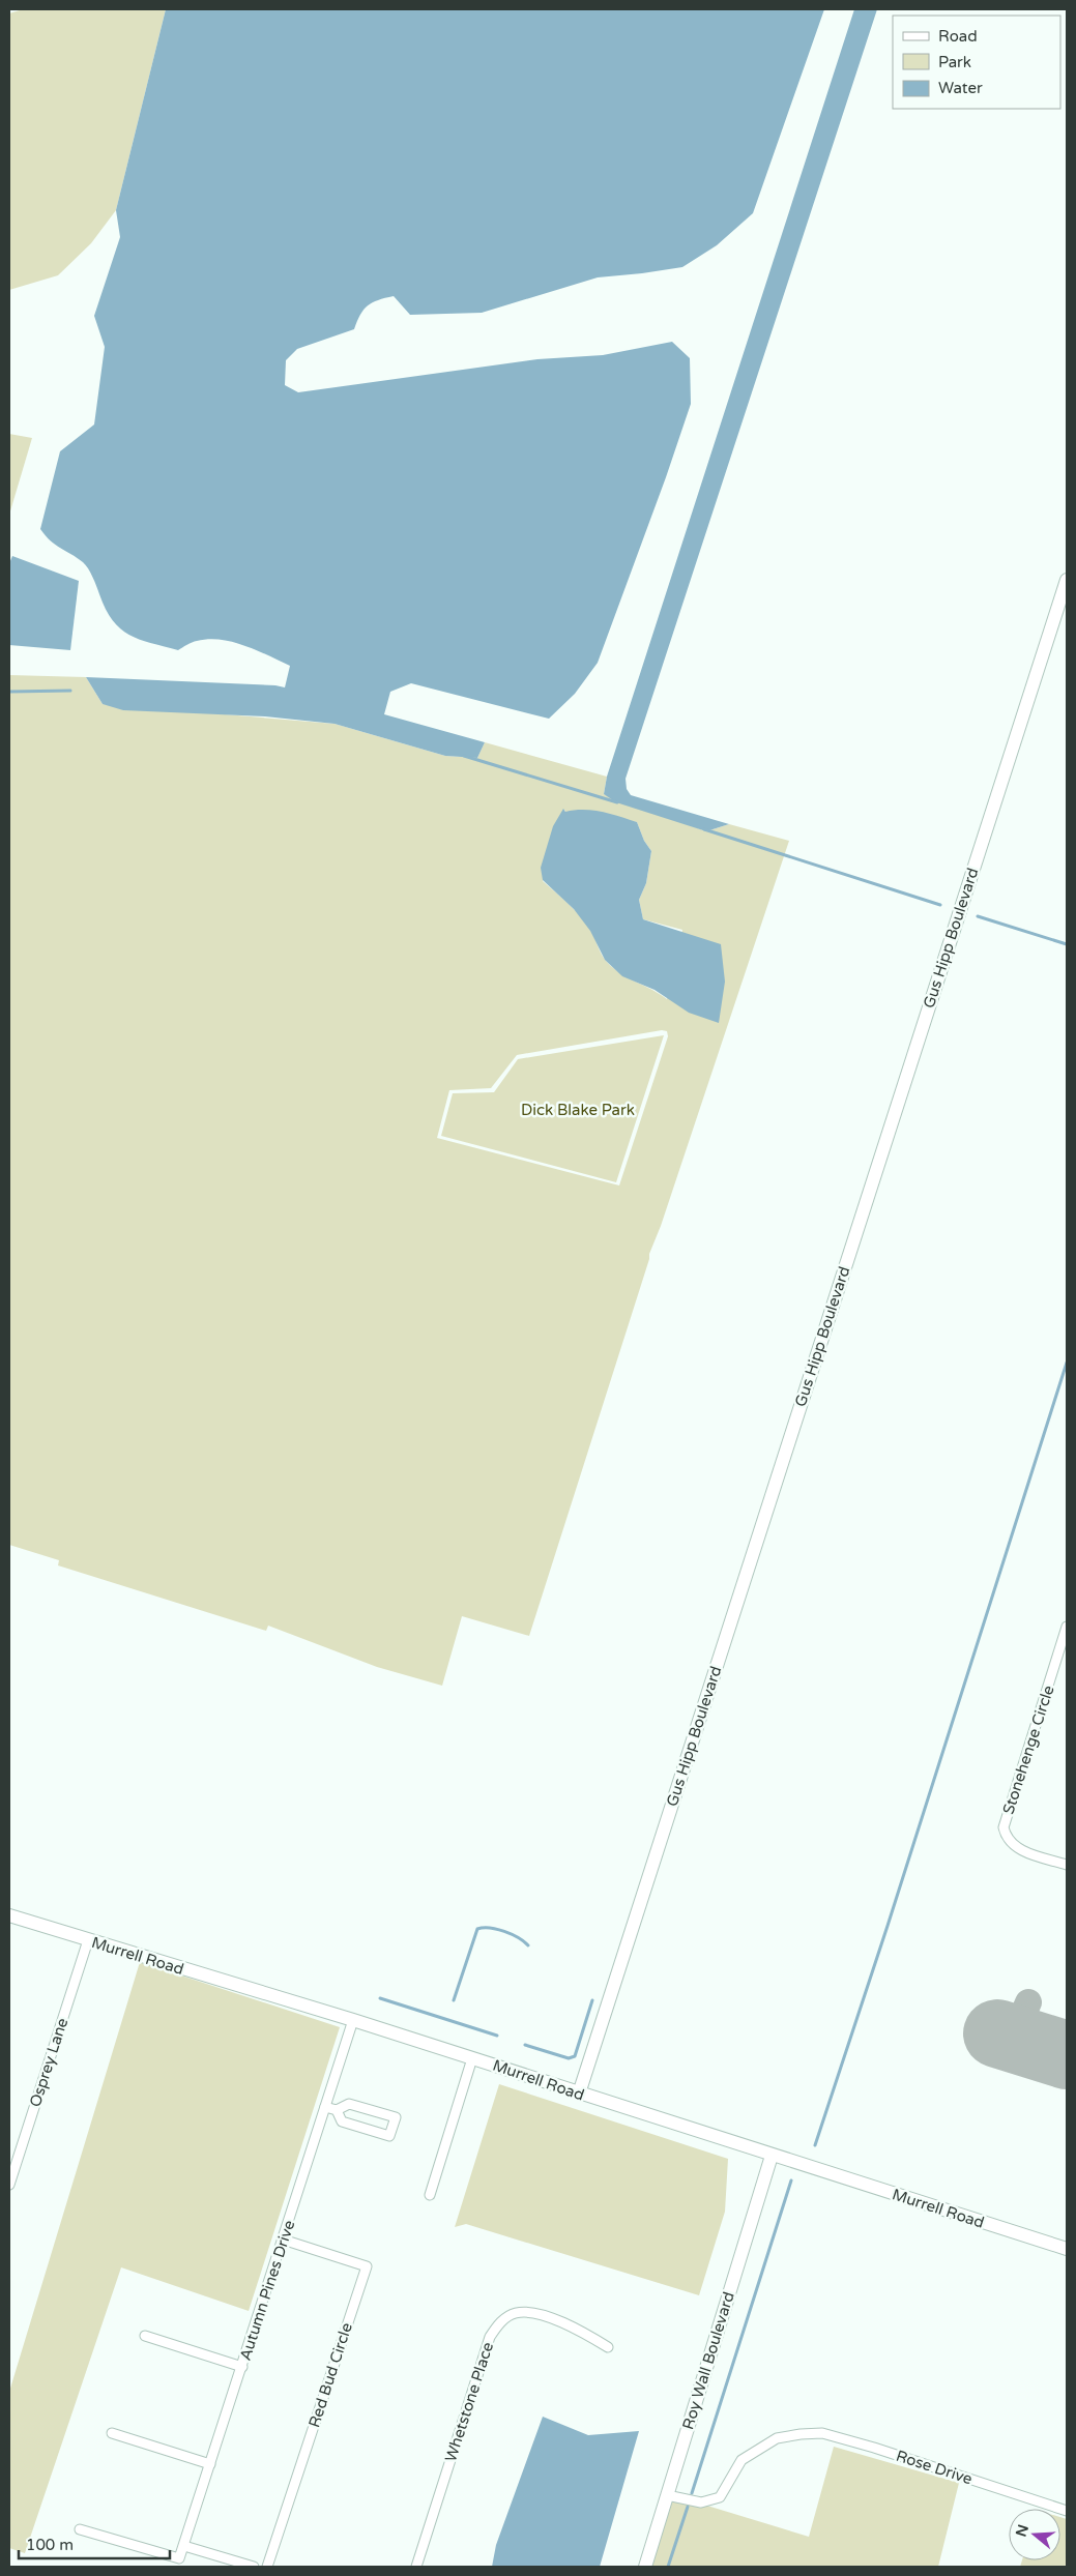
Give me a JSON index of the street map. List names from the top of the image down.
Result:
{
  "streets": {
    "street": [
      "Gus Hipp Boulevard",
      "Stonehenge Circle",
      "Murrell Road",
      "Osprey Lane",
      "Autumn Pines Drive",
      "Roy Wall Boulevard",
      "Red Bud Circle",
      "Whetstone Place",
      "Rose Drive"
    ]
  },
  "crossings": [
    ["Gus Hipp Boulevard", "Murrell Road"],
    ["Murrell Road", "Osprey Lane"],
    ["Murrell Road", "Autumn Pines Drive"],
    ["Murrell Road", "Roy Wall Boulevard"],
    ["Autumn Pines Drive", "Red Bud Circle"],
    ["Roy Wall Boulevard", "Rose Drive"]
  ],
  "parks": ["Dick Blake Park"],
  "legend": ["Road", "Park", "Water"],
  "scale_bar": "100 m",
  "north": "left"
}
